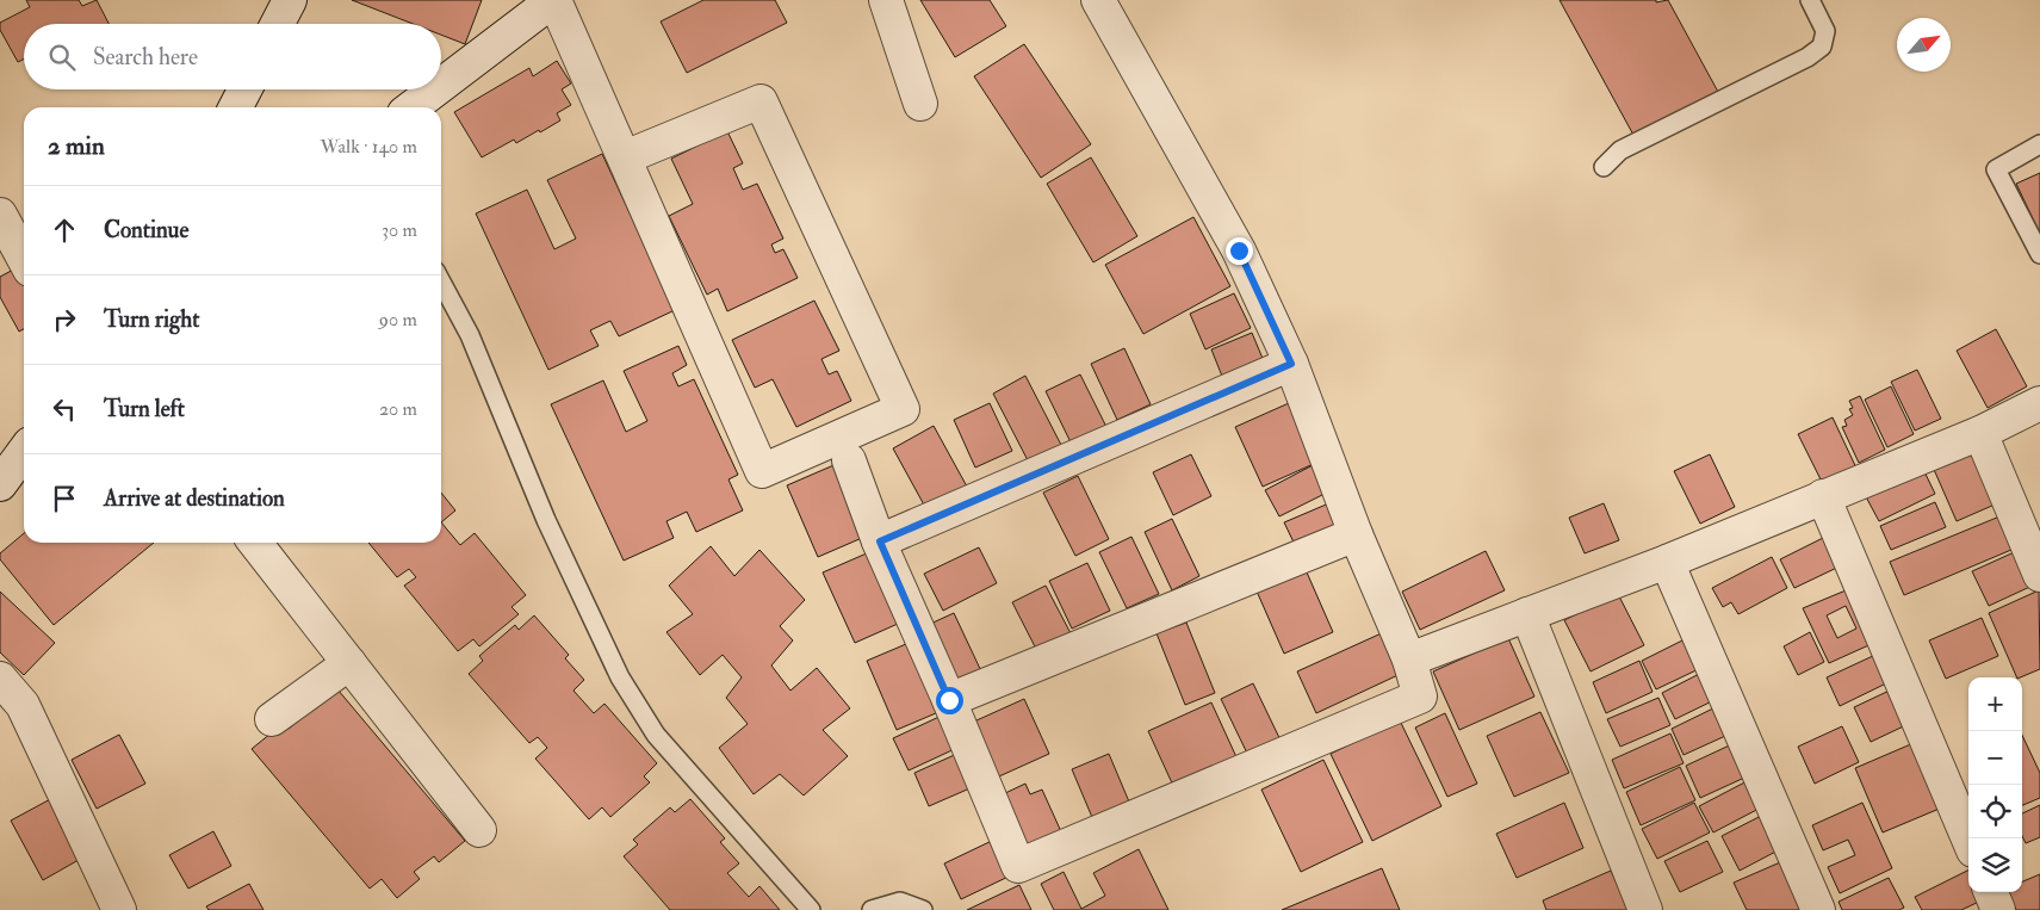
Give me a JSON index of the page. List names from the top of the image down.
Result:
{
  "north": "top right",
  "page": {
    "search": "Search here",
    "heading": ["2 min", "Walk · 140 m"],
    "list": [
      ["Continue", "30 m"],
      ["Turn right", "90 m"],
      ["Turn left", "20 m"],
      "Arrive at destination"
    ],
    "map_buttons": ["+", "−"]
  }
}
